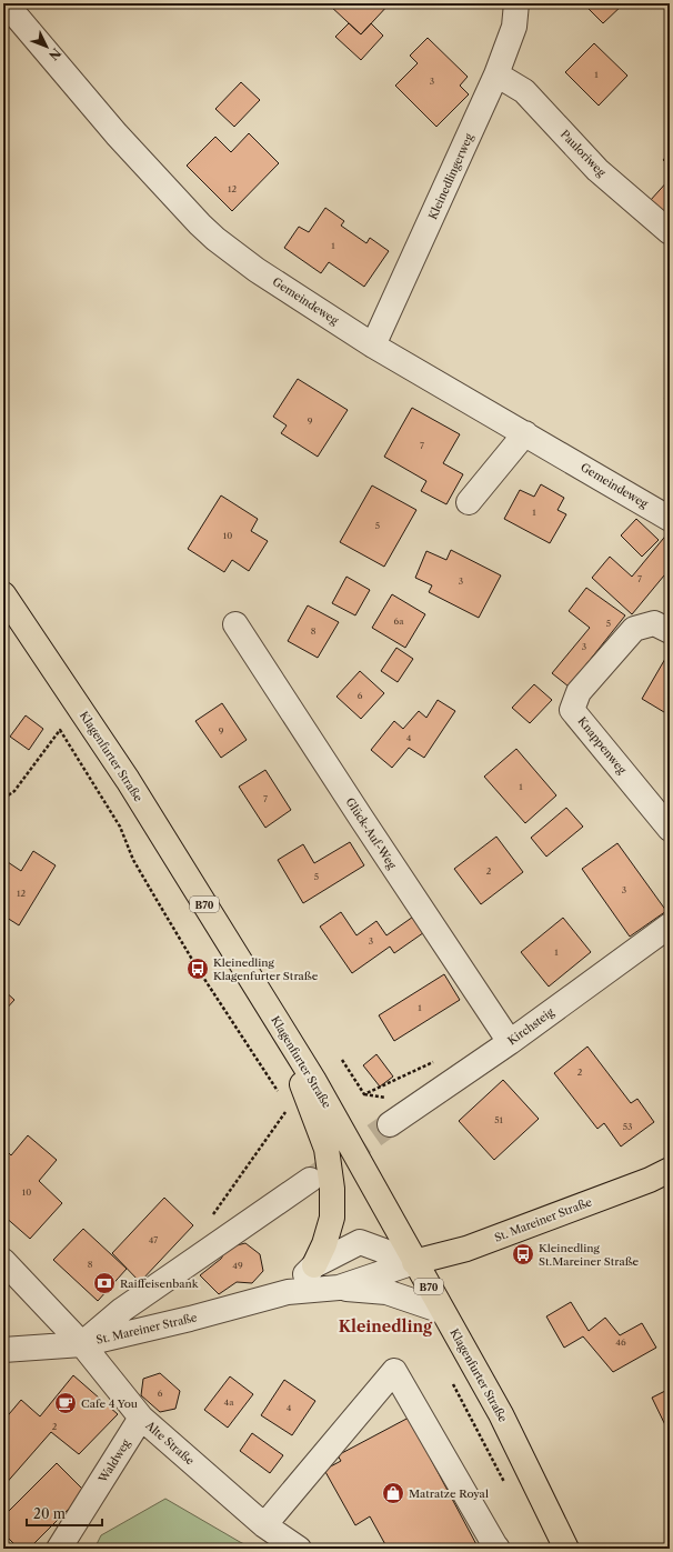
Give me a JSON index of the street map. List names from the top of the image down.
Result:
{
  "streets": {
    "main road": ["Klagenfurter Straße", "B70", "St. Mareiner Straße"],
    "street": [
      "Pauloriweg",
      "Kleinedlingerweg",
      "Gemeindeweg",
      "Knappenweg",
      "Glück-Auf-Weg",
      "Kirchsteig",
      "Alte Straße",
      "Waldweg"
    ]
  },
  "crossings": [
    ["Pauloriweg", "Kleinedlingerweg"],
    ["Kleinedlingerweg", "Gemeindeweg"],
    ["Klagenfurter Straße", "St. Mareiner Straße"],
    ["Glück-Auf-Weg", "Kirchsteig"],
    ["St. Mareiner Straße", "Alte Straße"],
    ["Alte Straße", "Waldweg"]
  ],
  "districts": ["Kleinedling"],
  "places": {
    "bus stop": ["Kleinedling Klagenfurter Straße", "Kleinedling St.Mareiner Straße"],
    "bank": ["Raiffeisenbank"],
    "cafe": ["Cafe 4 You"],
    "shop": ["Matratze Royal"]
  },
  "house_numbers": [
    "1",
    "3",
    "12",
    "1",
    "9",
    "7",
    "1",
    "5",
    "10",
    "7",
    "3",
    "6a",
    "5",
    "8",
    "3",
    "6",
    "9",
    "4",
    "1",
    "7",
    "2",
    "5",
    "3",
    "12",
    "3",
    "1",
    "1",
    "2",
    "51",
    "53",
    "10",
    "47",
    "8",
    "49",
    "46",
    "6",
    "4a",
    "4",
    "2"
  ],
  "scale_bar": "20 m",
  "north": "bottom right"
}
